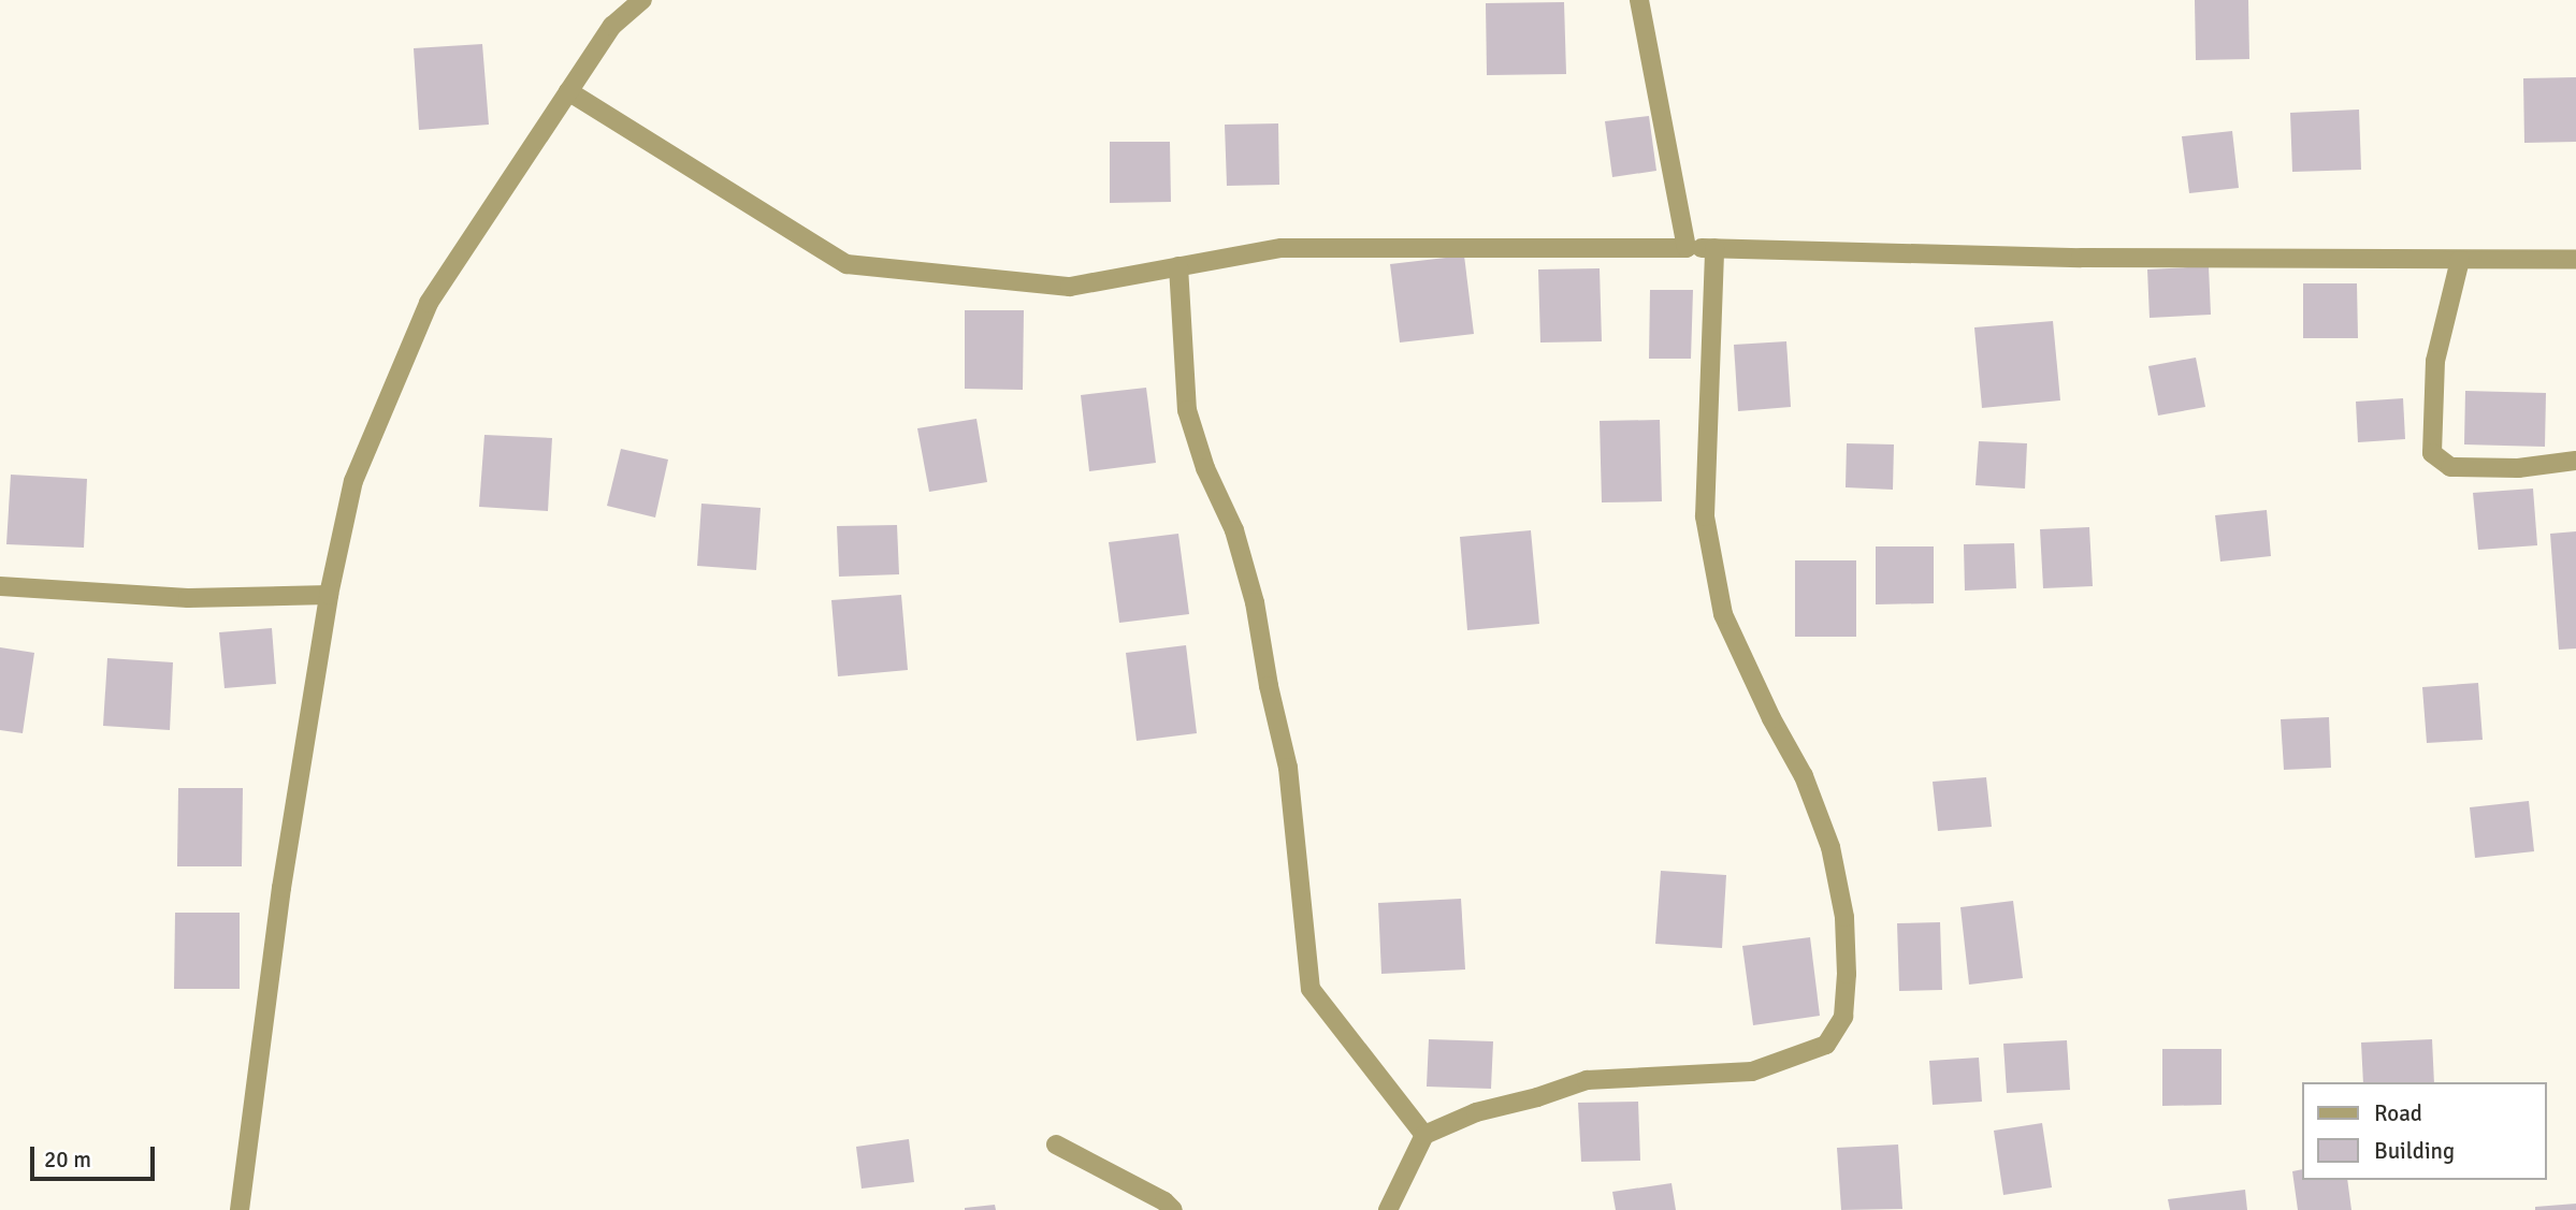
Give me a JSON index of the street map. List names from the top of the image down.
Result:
{
  "legend": ["Road", "Building"],
  "scale_bar": "20 m"
}
